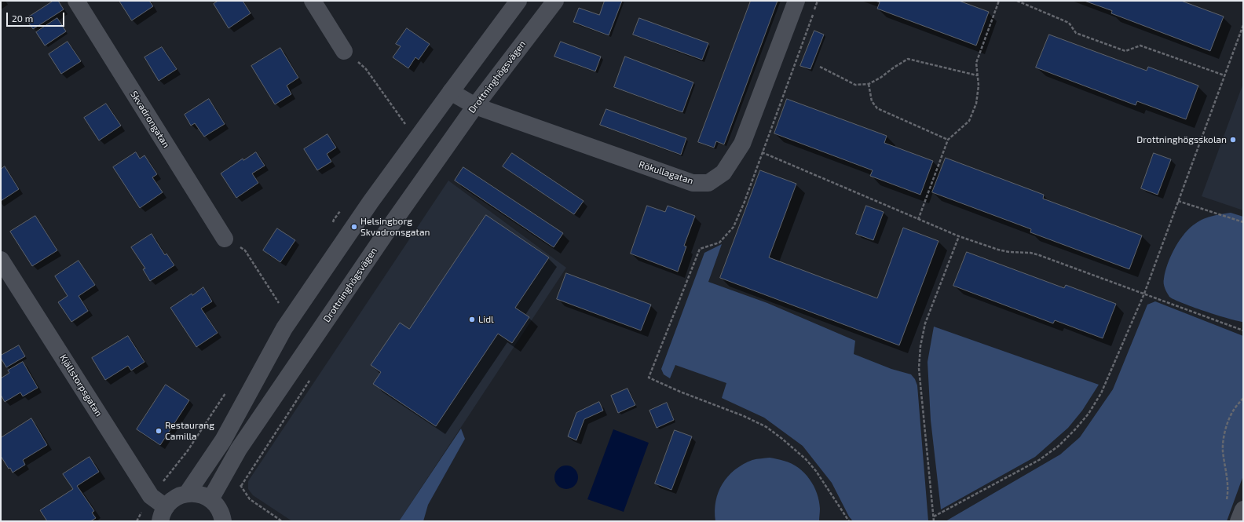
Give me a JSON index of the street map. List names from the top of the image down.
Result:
{
  "streets": {
    "street": [
      "Drottninghögsvägen",
      "Skvadrongatan",
      "Rökullagatan",
      "Kjällstorpsgatan"
    ]
  },
  "crossings": [
    ["Drottninghögsvägen", "Rökullagatan"]
  ],
  "places": [
    "Drottninghögsskolan",
    "Helsingborg Skvadronsgatan",
    "Lidl",
    "Restaurang Camilla"
  ],
  "scale_bar": "20 m"
}
